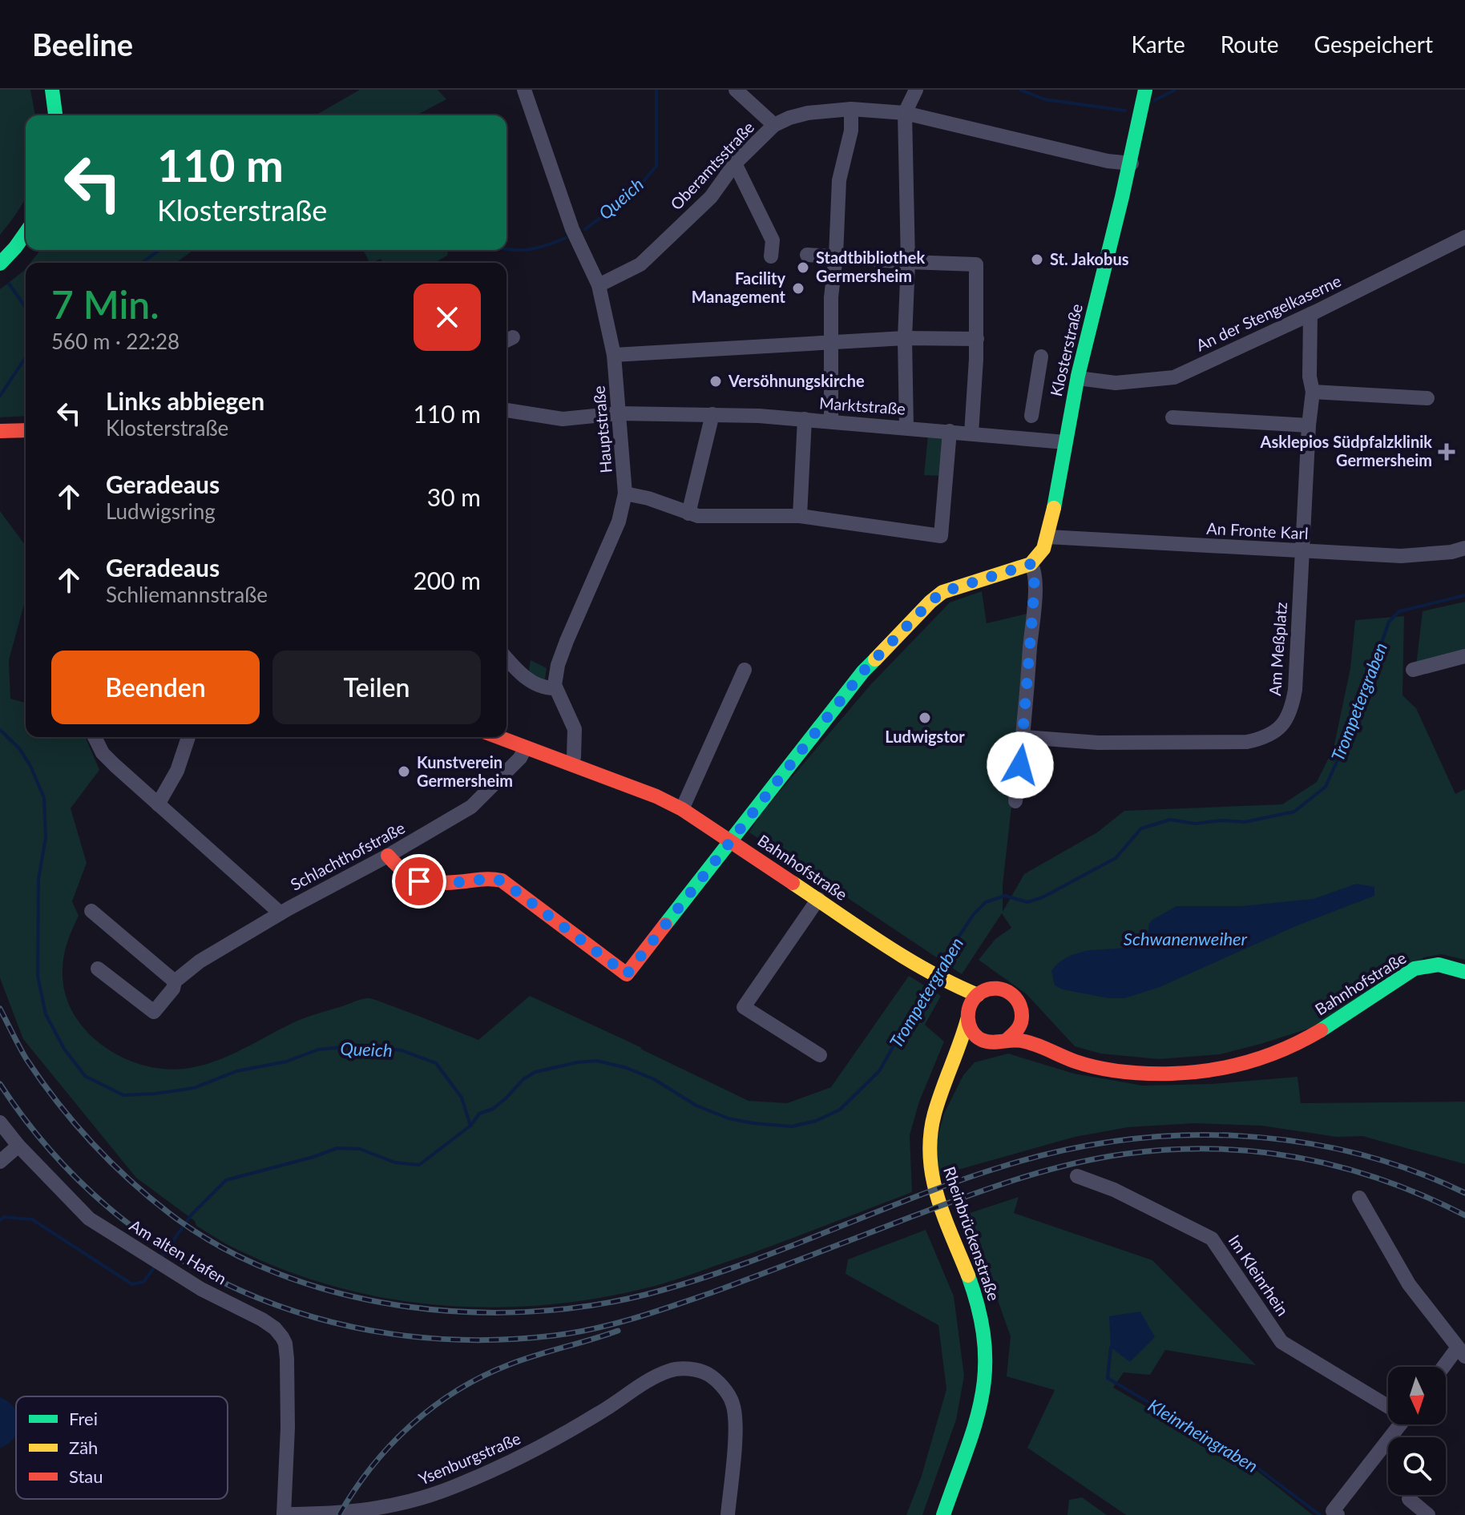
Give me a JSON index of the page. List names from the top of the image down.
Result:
{
  "streets": {
    "street": [
      "Oberamtsstraße",
      "An der Stengelkaserne",
      "Klosterstraße",
      "Marktstraße",
      "Hauptstraße",
      "An Fronte Karl",
      "Am Meßplatz",
      "Schlachthofstraße",
      "Bahnhofstraße",
      "Rheinbrückenstraße",
      "Am alten Hafen",
      "Im Kleinrhein",
      "Ysenburgstraße"
    ]
  },
  "crossings": [
    ["Oberamtsstraße", "Klosterstraße"],
    ["Oberamtsstraße", "Hauptstraße"],
    ["An der Stengelkaserne", "Klosterstraße"],
    ["An der Stengelkaserne", "Am Meßplatz"],
    ["Klosterstraße", "Marktstraße"],
    ["Klosterstraße", "An Fronte Karl"],
    ["Marktstraße", "Hauptstraße"],
    ["An Fronte Karl", "Am Meßplatz"],
    ["Schlachthofstraße", "Bahnhofstraße"],
    ["Bahnhofstraße", "Rheinbrückenstraße"],
    ["Am alten Hafen", "Ysenburgstraße"]
  ],
  "water": [
    "Queich",
    "Trompetergraben",
    "Schwanenweiher",
    "Kleinrheingraben"
  ],
  "places": {
    "other": [
      "St. Jakobus",
      "Stadtbibliothek Germersheim",
      "Facility Management",
      "Versöhnungskirche",
      "Ludwigstor",
      "Kunstverein Germersheim"
    ],
    "health": ["Asklepios Südpfalzklinik Germersheim"]
  },
  "legend": ["Frei", "Zäh", "Stau"],
  "north": "bottom",
  "page": {
    "header": "Beeline",
    "nav": ["Karte", "Route", "Gespeichert"],
    "turn": ["110 m", "Klosterstraße"],
    "heading": ["7 Min.", "560 m · 22:28"],
    "list": [
      {
        "name": "Links abbiegen",
        "note": "Klosterstraße",
        "value": "110 m"
      },
      {
        "name": "Geradeaus",
        "note": "Ludwigsring",
        "value": "30 m"
      },
      {
        "name": "Geradeaus",
        "note": "Schliemannstraße",
        "value": "200 m"
      }
    ],
    "buttons": ["Beenden", "Teilen"]
  }
}
